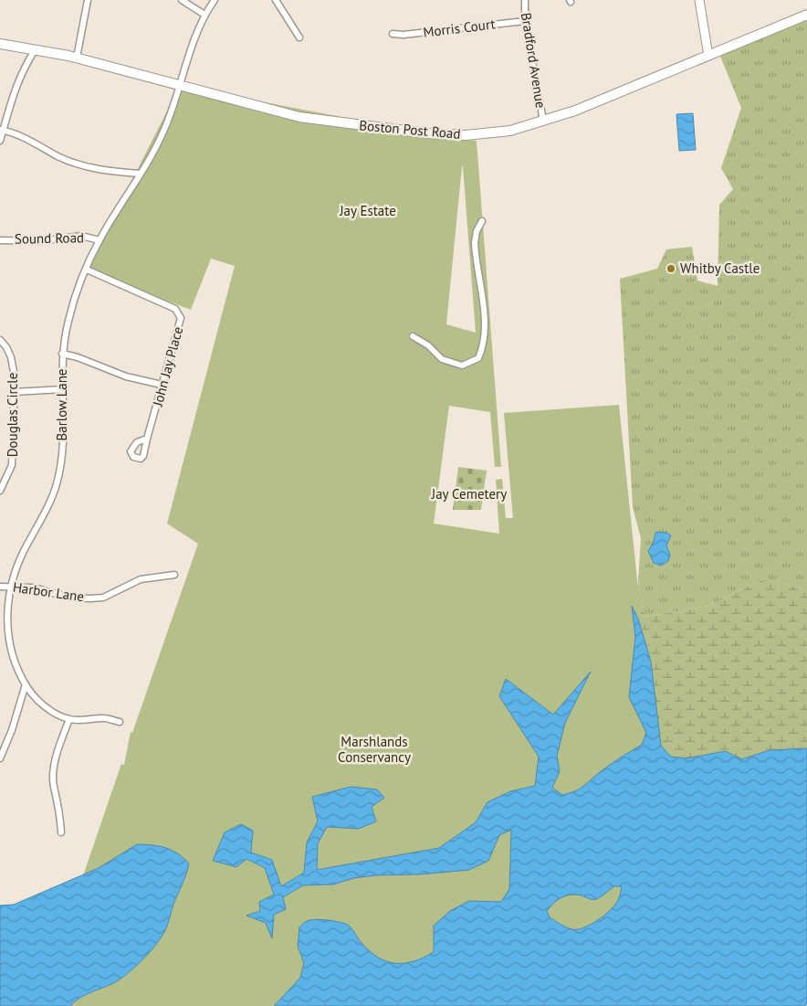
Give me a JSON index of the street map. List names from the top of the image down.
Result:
{
  "streets": {
    "main road": ["Boston Post Road"],
    "street": [
      "Morris Court",
      "Bradford Avenue",
      "Sound Road",
      "John Jay Place",
      "Barlow Lane",
      "Douglas Circle",
      "Harbor Lane"
    ]
  },
  "crossings": [
    ["Morris Court", "Bradford Avenue"],
    ["Bradford Avenue", "Boston Post Road"],
    ["Boston Post Road", "Barlow Lane"],
    ["Sound Road", "Barlow Lane"],
    ["John Jay Place", "Barlow Lane"],
    ["Barlow Lane", "Harbor Lane"]
  ],
  "parks": ["Jay Estate", "Jay Cemetery", "Marshlands Conservancy"],
  "places": ["Whitby Castle"]
}
